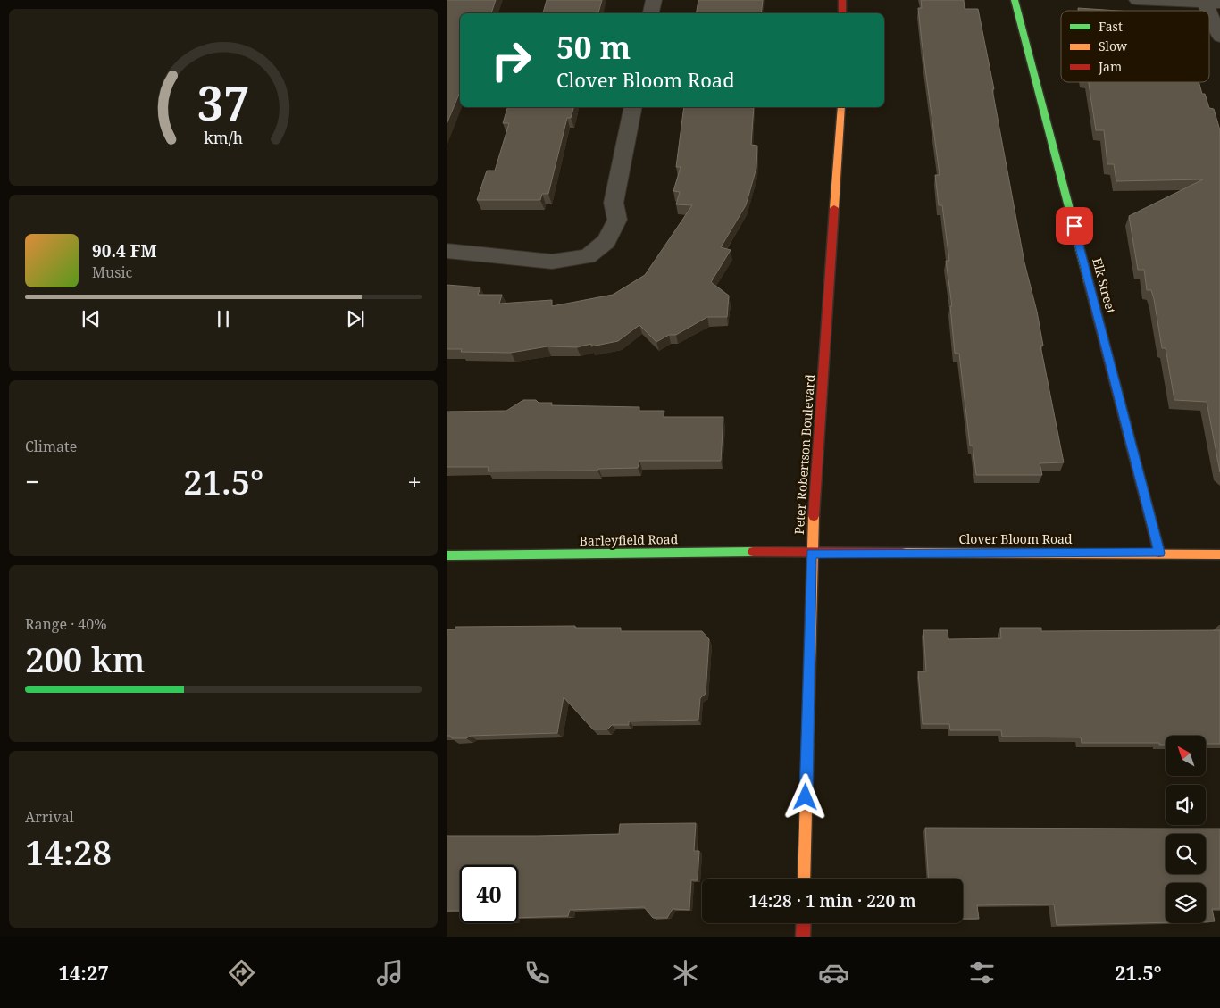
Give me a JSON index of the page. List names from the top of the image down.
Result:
{
  "streets": {
    "street": [
      "Elk Street",
      "Peter Robertson Boulevard",
      "Clover Bloom Road",
      "Barleyfield Road"
    ]
  },
  "crossings": [
    ["Elk Street", "Clover Bloom Road"],
    ["Peter Robertson Boulevard", "Clover Bloom Road"],
    ["Peter Robertson Boulevard", "Barleyfield Road"],
    ["Clover Bloom Road", "Barleyfield Road"]
  ],
  "legend": ["Fast", "Slow", "Jam"],
  "north": "top left",
  "page": {
    "turn": ["50 m", "Clover Bloom Road"],
    "song": ["90.4 FM", "Music"],
    "tile": [
      "Climate",
      ["Range · 40%", "200 km"],
      ["Arrival", "14:28"]
    ],
    "heat": ["−", "21.5°", "+"],
    "limit": "40",
    "trip": "14:28 · 1 min · 220 m",
    "tabs": ["14:27", "21.5°"],
    "gauge": ["37", "km/h"]
  }
}
